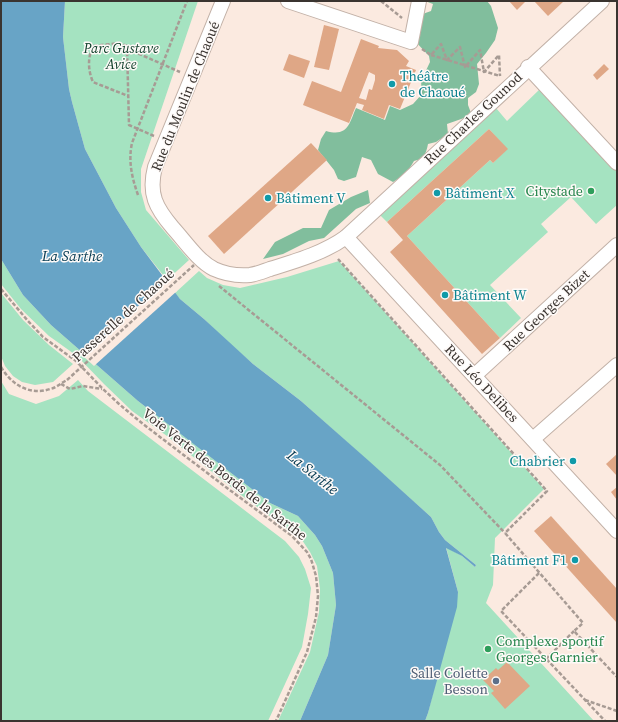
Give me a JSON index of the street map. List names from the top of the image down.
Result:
{
  "streets": {
    "street": [
      "Rue du Moulin de Chaoué",
      "Rue Charles Gounod",
      "Rue Georges Bizet",
      "Rue Léo Delibes"
    ],
    "path": ["Passerelle de Chaoué", "Voie Verte des Bords de la Sarthe"]
  },
  "crossings": [
    ["Rue du Moulin de Chaoué", "Rue Charles Gounod"],
    ["Rue du Moulin de Chaoué", "Rue Léo Delibes"],
    ["Rue Charles Gounod", "Rue Léo Delibes"],
    ["Rue Georges Bizet", "Rue Léo Delibes"]
  ],
  "water": ["La Sarthe"],
  "parks": ["Parc Gustave Avice"],
  "places": [
    "Théâtre de Chaoué",
    "Citystade",
    "Bâtiment X",
    "Bâtiment V",
    "Bâtiment W",
    "Chabrier",
    "Bâtiment F1",
    "Complexe sportif Georges Garnier",
    "Salle Colette Besson"
  ]
}
